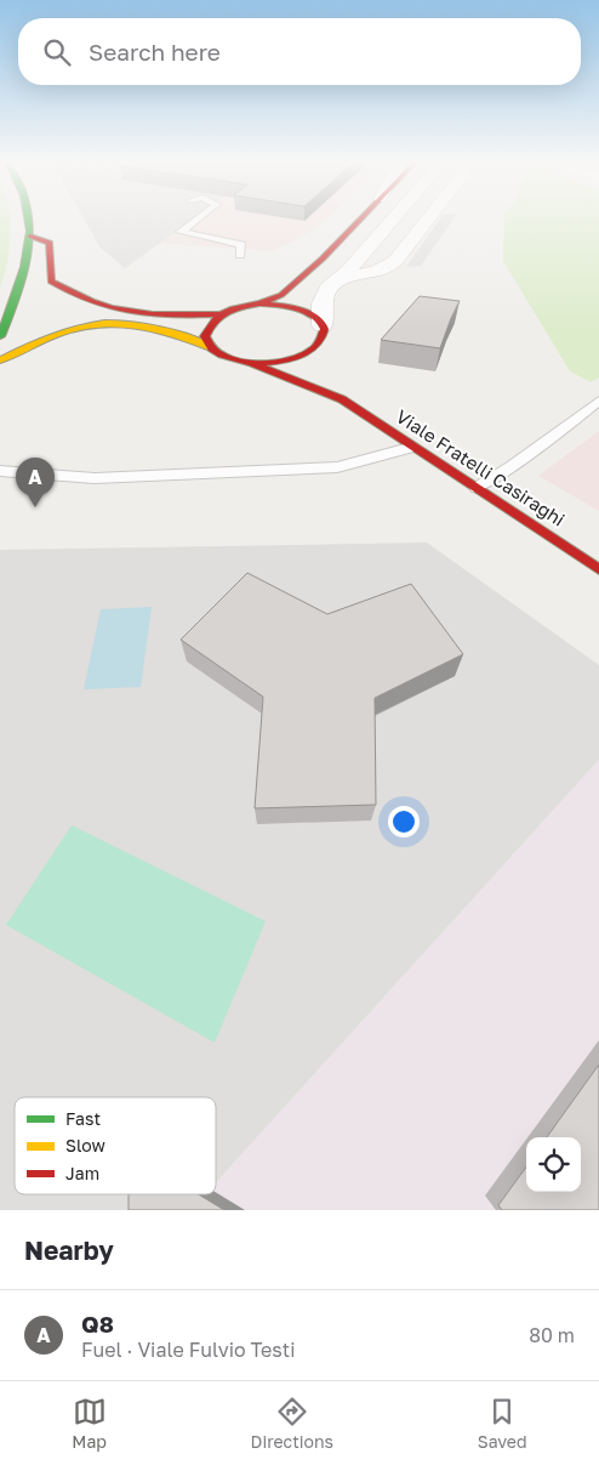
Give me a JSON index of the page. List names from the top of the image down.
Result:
{
  "streets": {
    "main road": ["Viale Fratelli Casiraghi"]
  },
  "legend": ["Fast", "Slow", "Jam"],
  "page": {
    "search": "Search here",
    "pins": "A",
    "heading": "Nearby",
    "list": [
      {
        "mark": "A",
        "name": "Q8",
        "note": "Fuel · Viale Fulvio Testi",
        "value": "80 m"
      }
    ],
    "nav": ["Map", "Directions", "Saved"]
  }
}
